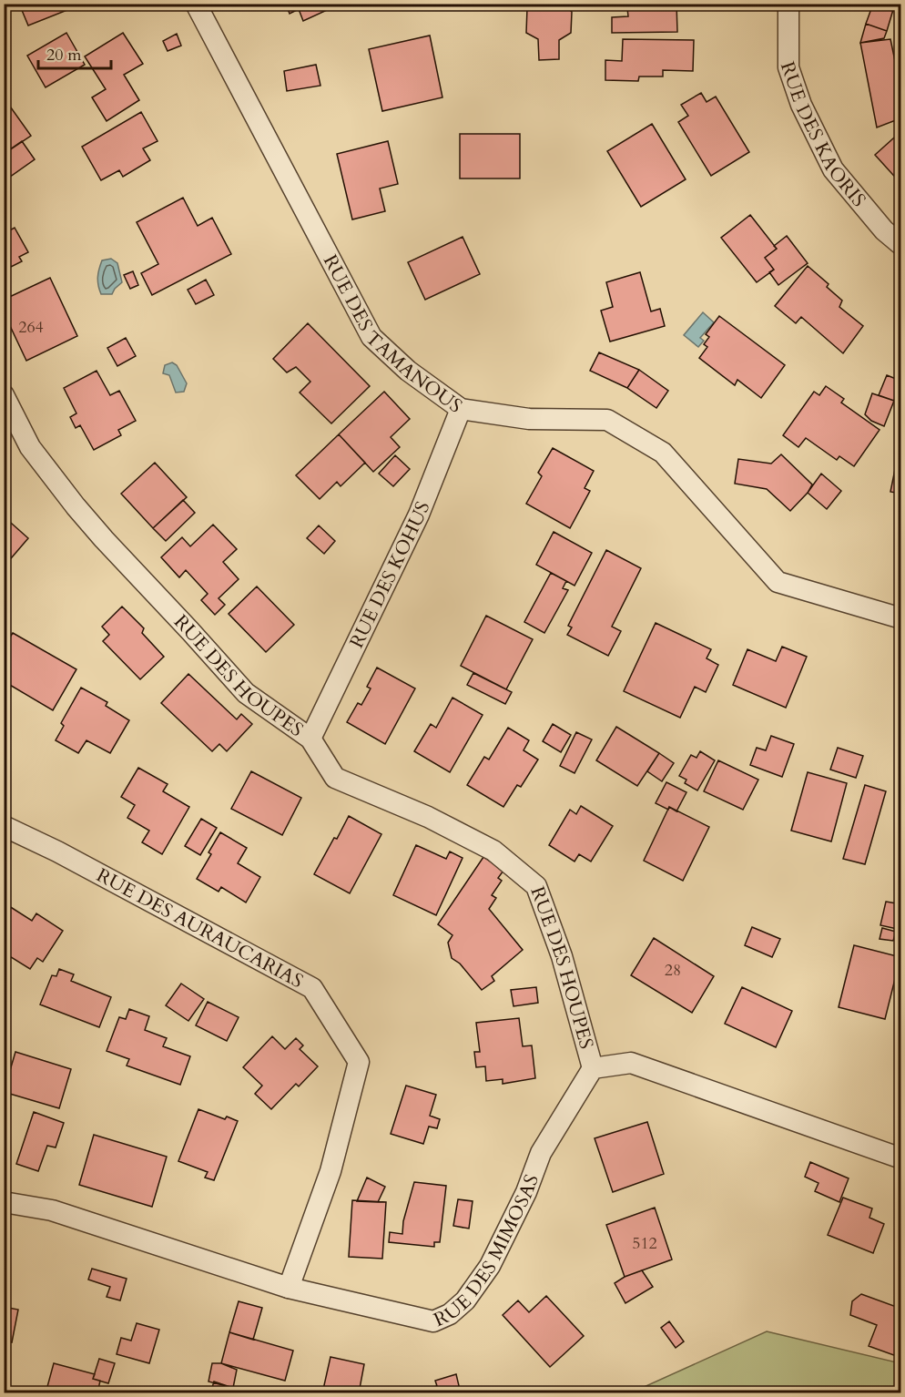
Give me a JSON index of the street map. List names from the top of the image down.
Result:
{
  "streets": {
    "street": [
      "RUE DES KAORIS",
      "RUE DES TAMANOUS",
      "RUE DES KOHUS",
      "RUE DES HOUPES",
      "RUE DES AURAUCARIAS",
      "RUE DES MIMOSAS"
    ]
  },
  "crossings": [
    ["RUE DES TAMANOUS", "RUE DES KOHUS"],
    ["RUE DES KOHUS", "RUE DES HOUPES"],
    ["RUE DES HOUPES", "RUE DES MIMOSAS"],
    ["RUE DES AURAUCARIAS", "RUE DES MIMOSAS"]
  ],
  "house_numbers": ["264", "28", "512"],
  "scale_bar": "20 m"
}
